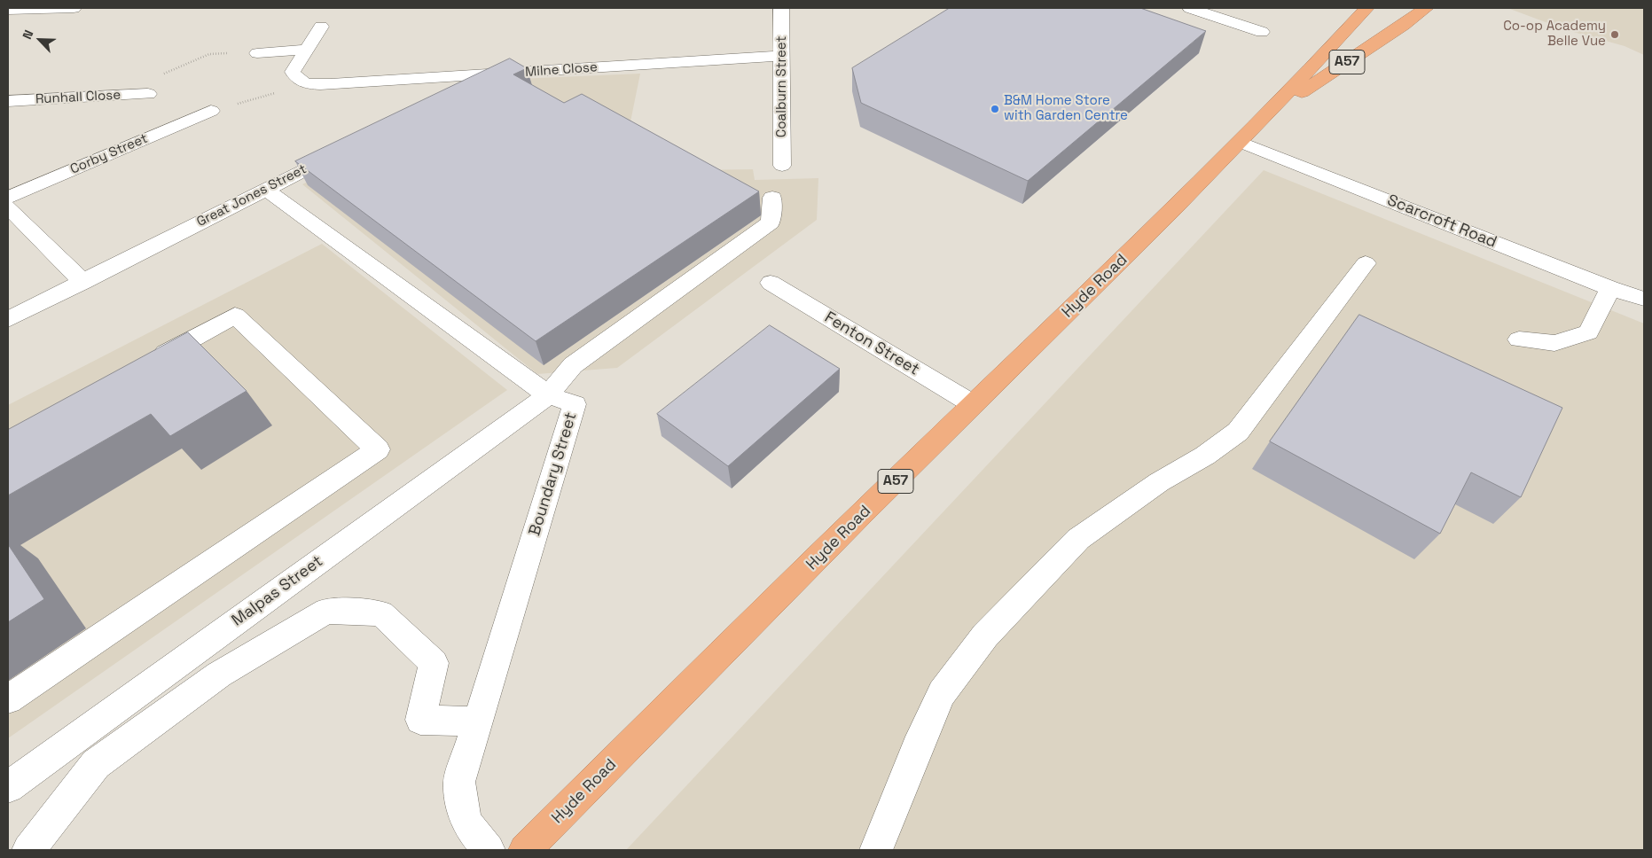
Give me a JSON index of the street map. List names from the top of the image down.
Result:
{
  "streets": {
    "highway": ["A57", "Hyde Road"],
    "street": [
      "Milne Close",
      "Coalburn Street",
      "Runhall Close",
      "Corby Street",
      "Great Jones Street",
      "Scarcroft Road",
      "Fenton Street",
      "Boundary Street",
      "Malpas Street"
    ]
  },
  "crossings": [
    ["Milne Close", "Coalburn Street"],
    ["Great Jones Street", "Boundary Street"],
    ["Scarcroft Road", "Hyde Road"],
    ["Hyde Road", "Fenton Street"],
    ["Boundary Street", "Malpas Street"]
  ],
  "places": ["Co-op Academy Belle Vue", "B&M Home Store with Garden Centre"],
  "north": "top left"
}
